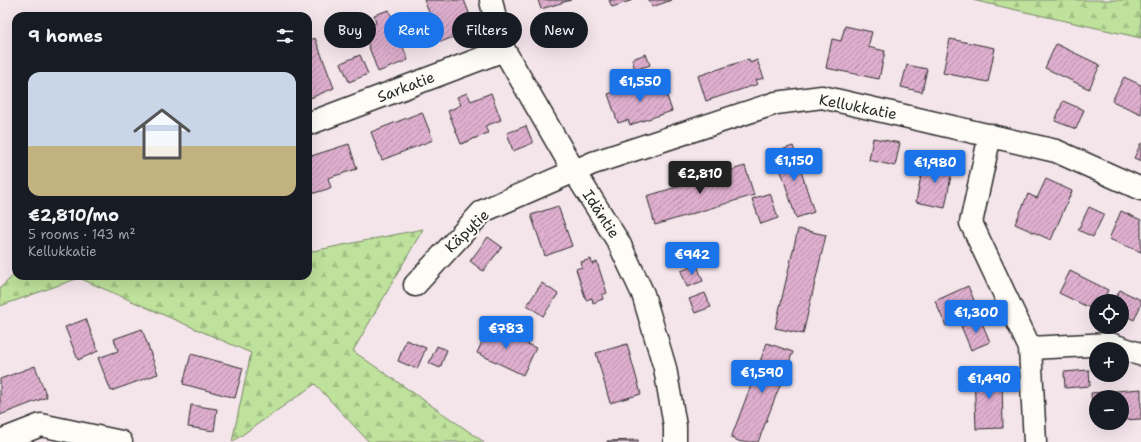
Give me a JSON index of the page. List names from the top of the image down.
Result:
{
  "streets": {
    "street": [
      "Sarkatie",
      "Kellukkatie",
      "Idäntie",
      "Käpytie"
    ]
  },
  "crossings": [
    ["Sarkatie", "Idäntie"],
    ["Kellukkatie", "Idäntie"],
    ["Kellukkatie", "Käpytie"],
    ["Idäntie", "Käpytie"]
  ],
  "page": {
    "chip": [
      "Buy",
      "Rent",
      "Filters",
      "New"
    ],
    "heading": "9 homes",
    "list": [
      {
        "name": "€2,810/mo",
        "note": "5 rooms · 143 m² · Kellukkatie"
      }
    ],
    "price": [
      "€1,550",
      "€1,150",
      "€1,980",
      "€2,810",
      "€942",
      "€1,300",
      "€783",
      "€1,590",
      "€1,490"
    ],
    "map_buttons": ["+", "−"]
  }
}
